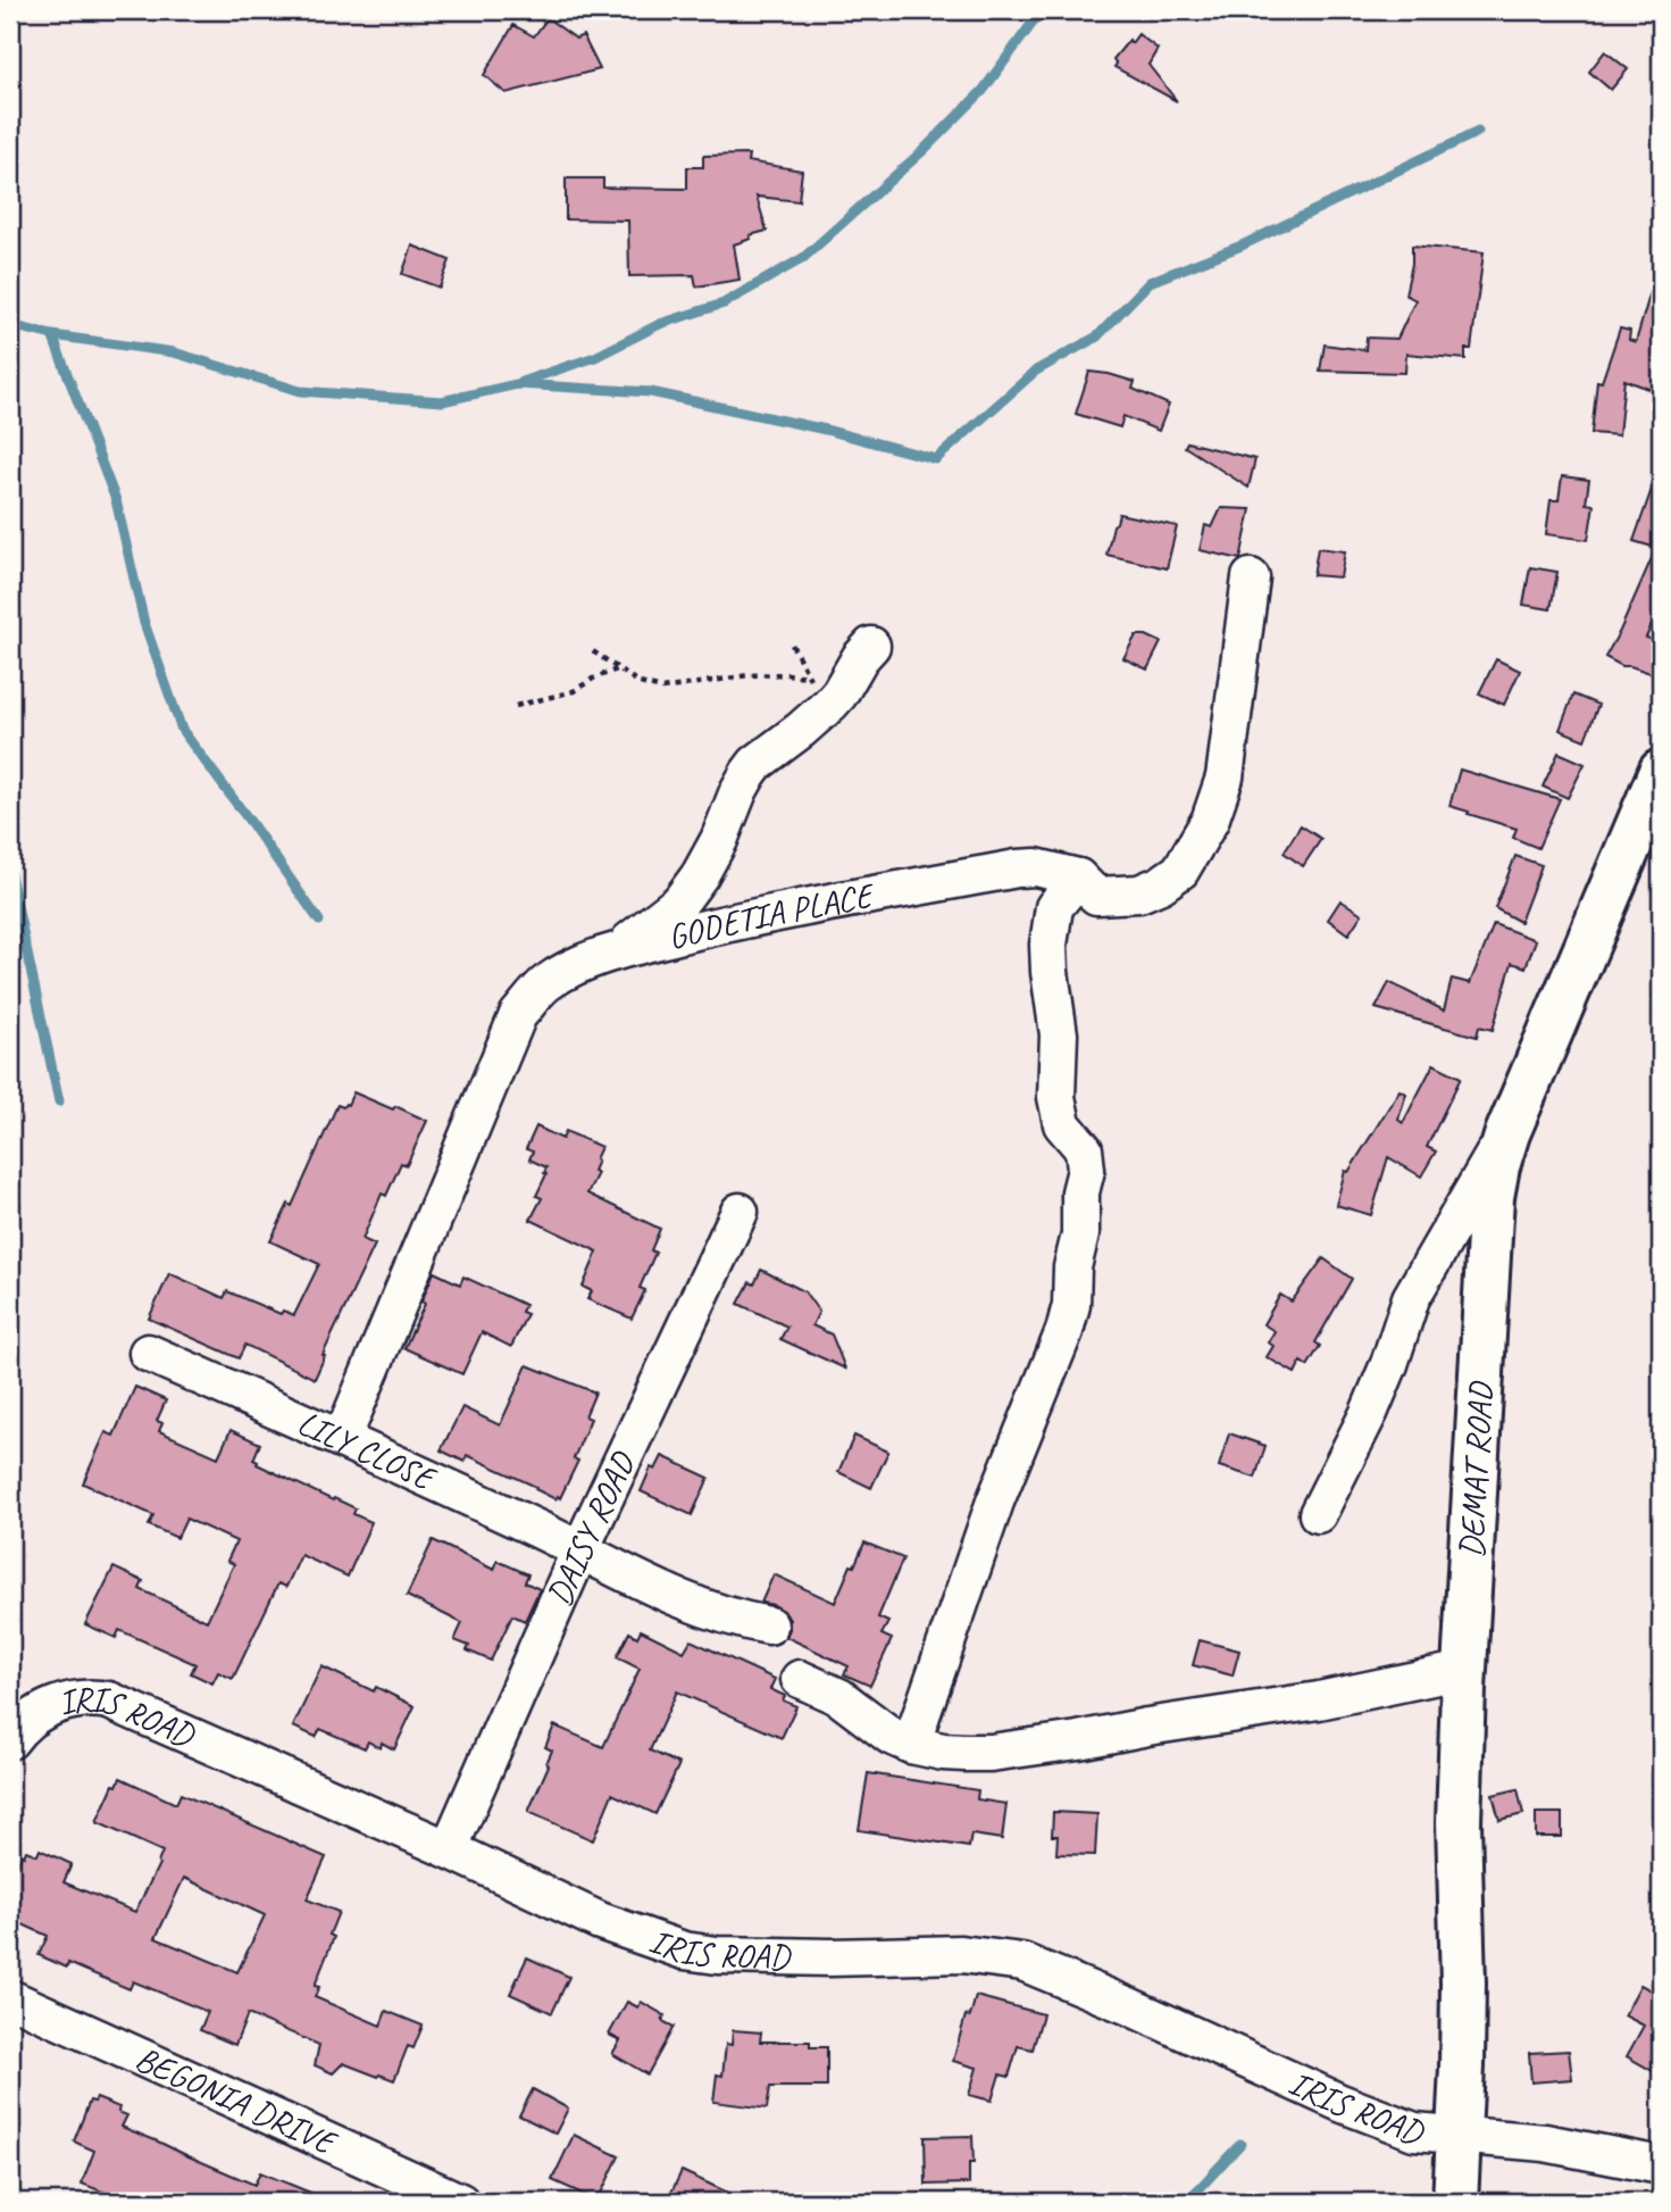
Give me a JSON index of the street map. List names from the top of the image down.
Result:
{
  "streets": {
    "street": [
      "GODETIA PLACE",
      "LILY CLOSE",
      "DEMAT ROAD",
      "DAISY ROAD",
      "IRIS ROAD",
      "BEGONIA DRIVE"
    ]
  },
  "crossings": [
    ["GODETIA PLACE", "LILY CLOSE"],
    ["LILY CLOSE", "DAISY ROAD"],
    ["DEMAT ROAD", "IRIS ROAD"],
    ["DAISY ROAD", "IRIS ROAD"]
  ]
}
